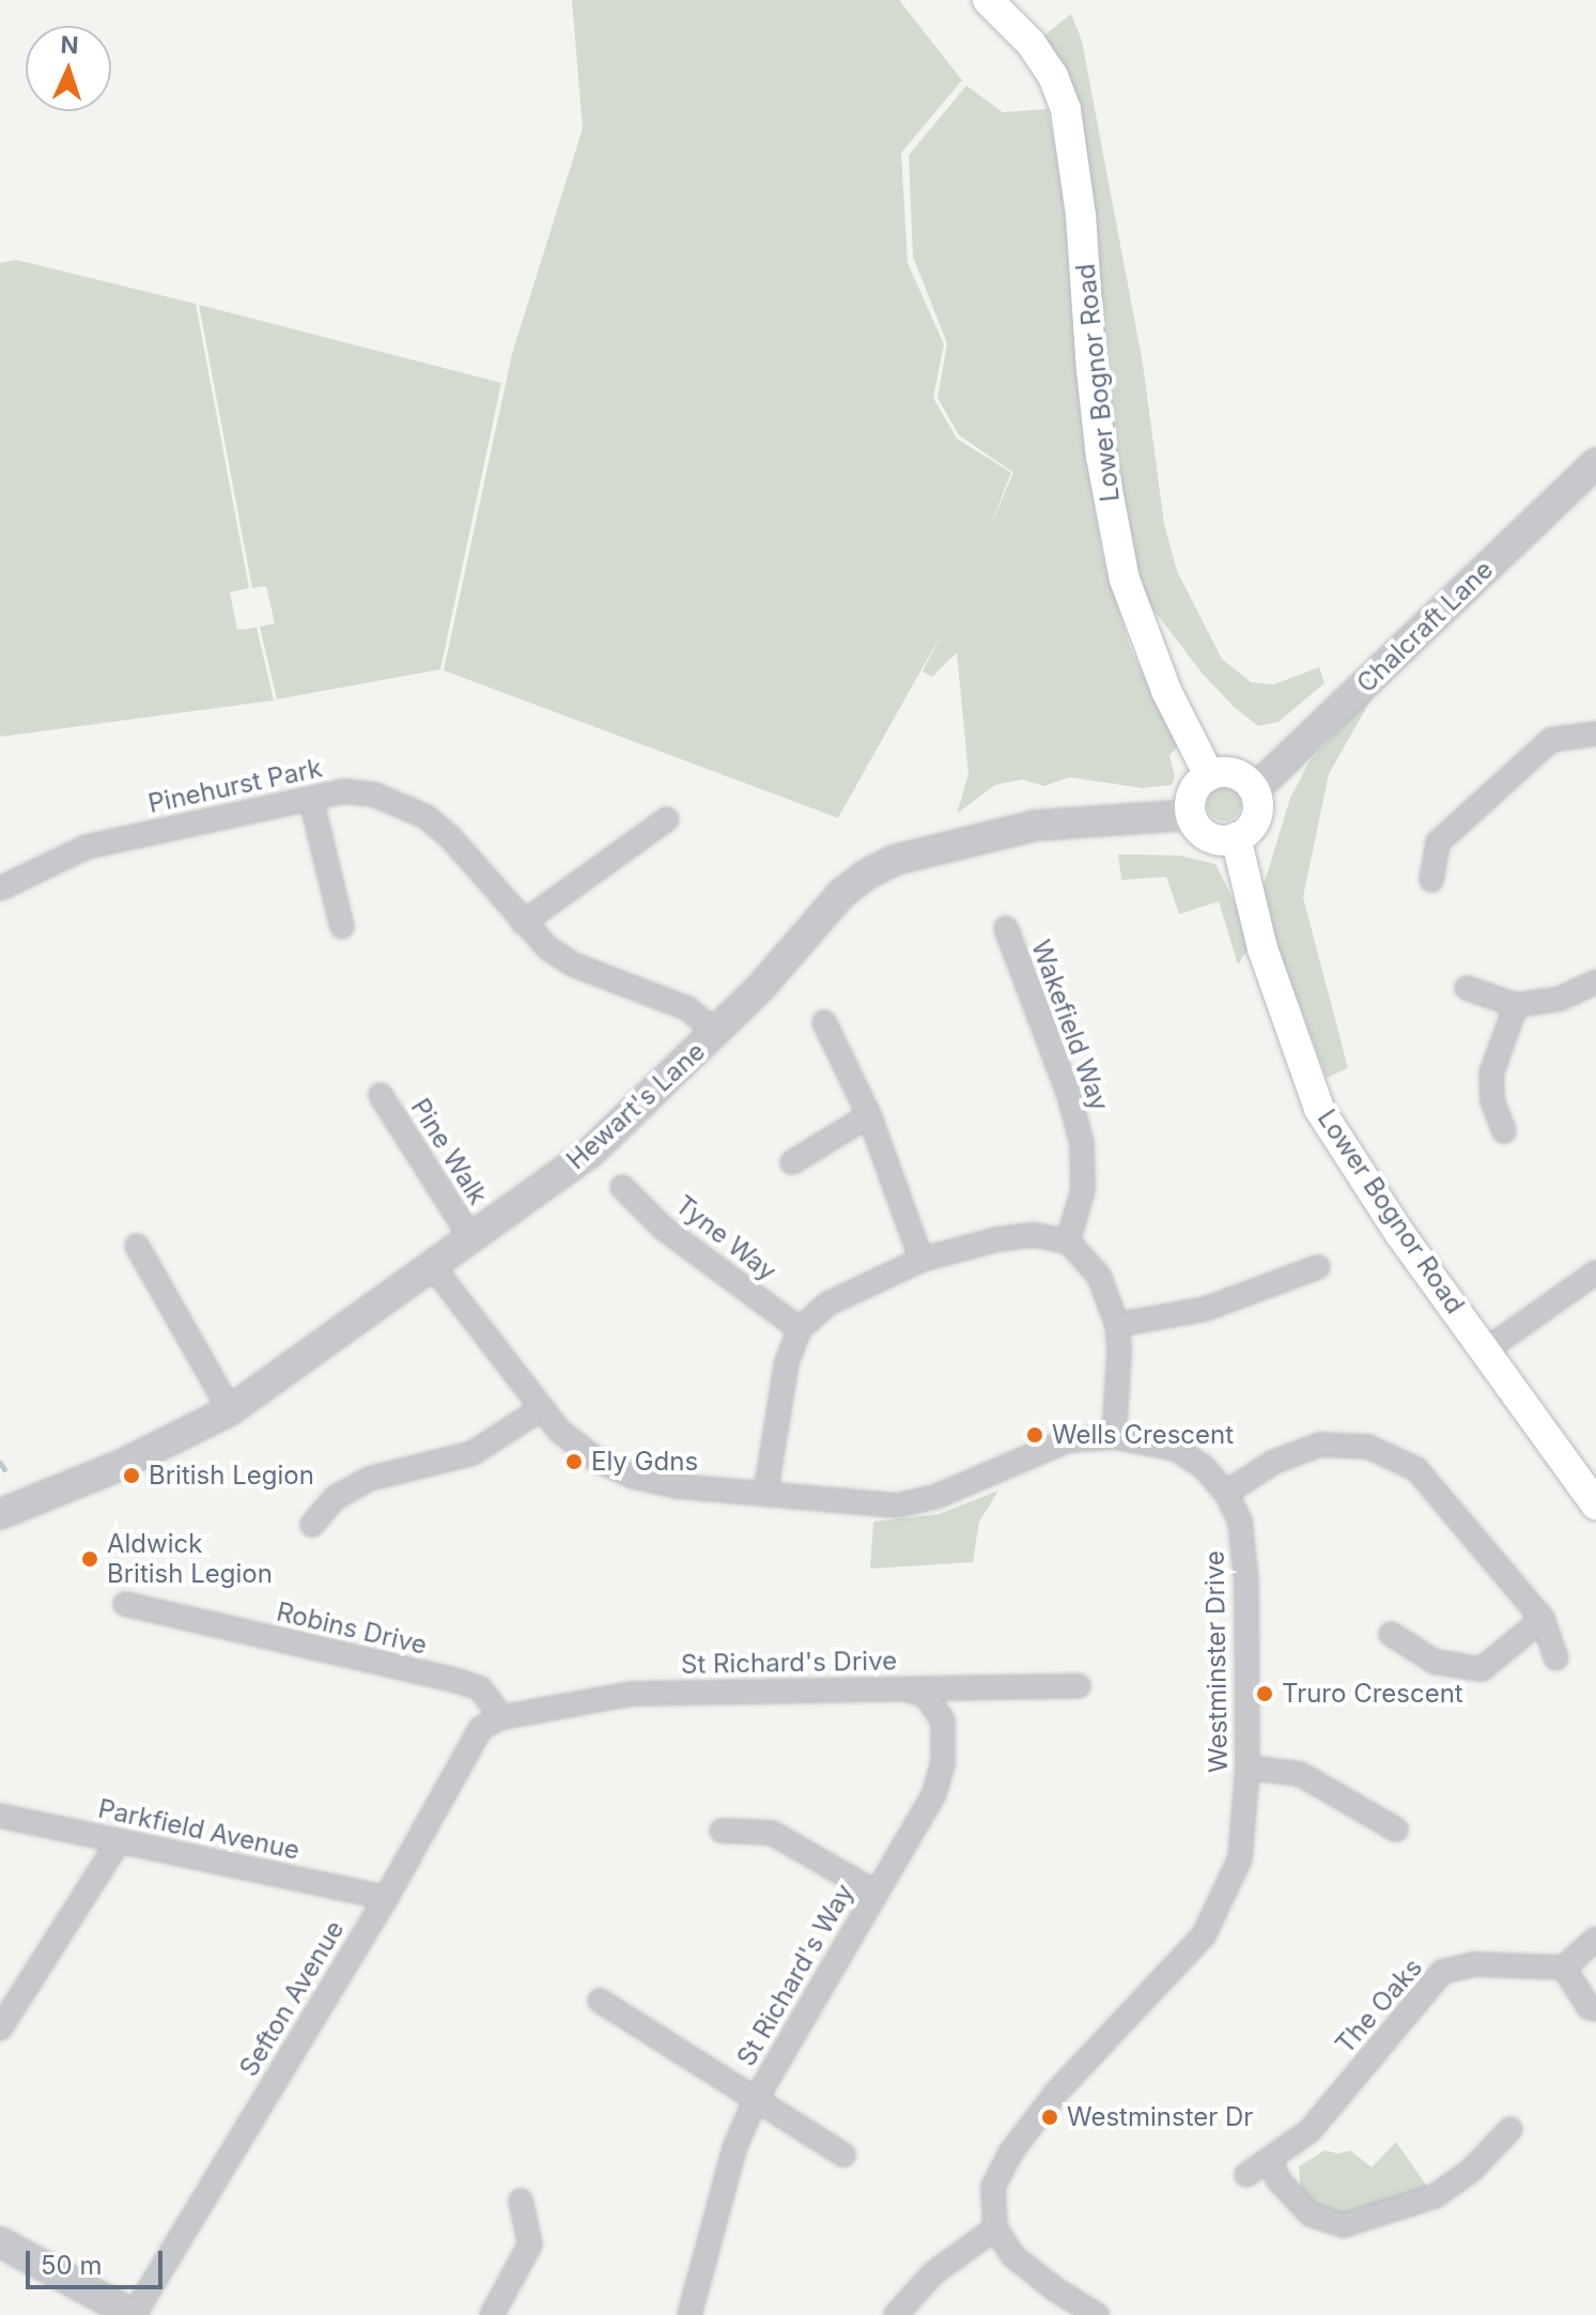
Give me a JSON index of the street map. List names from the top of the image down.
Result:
{
  "streets": {
    "main road": ["Lower Bognor Road"],
    "street": [
      "Chalcraft Lane",
      "Pinehurst Park",
      "Wakefield Way",
      "Hewart's Lane",
      "Pine Walk",
      "Tyne Way",
      "Robins Drive",
      "Westminster Drive",
      "St Richard's Drive",
      "Parkfield Avenue",
      "St Richard's Way",
      "Sefton Avenue",
      "The Oaks"
    ]
  },
  "crossings": [
    ["Lower Bognor Road", "Chalcraft Lane"],
    ["Lower Bognor Road", "Hewart's Lane"],
    ["Chalcraft Lane", "Hewart's Lane"],
    ["Pinehurst Park", "Hewart's Lane"],
    ["Hewart's Lane", "Pine Walk"],
    ["Hewart's Lane", "Westminster Drive"],
    ["Robins Drive", "St Richard's Drive"],
    ["Robins Drive", "Sefton Avenue"],
    ["St Richard's Drive", "St Richard's Way"],
    ["St Richard's Drive", "Sefton Avenue"],
    ["Parkfield Avenue", "Sefton Avenue"]
  ],
  "places": [
    "Wells Crescent",
    "Ely Gdns",
    "British Legion",
    "Aldwick British Legion",
    "Truro Crescent",
    "Westminster Dr"
  ],
  "scale_bar": "50 m",
  "north": "top"
}
